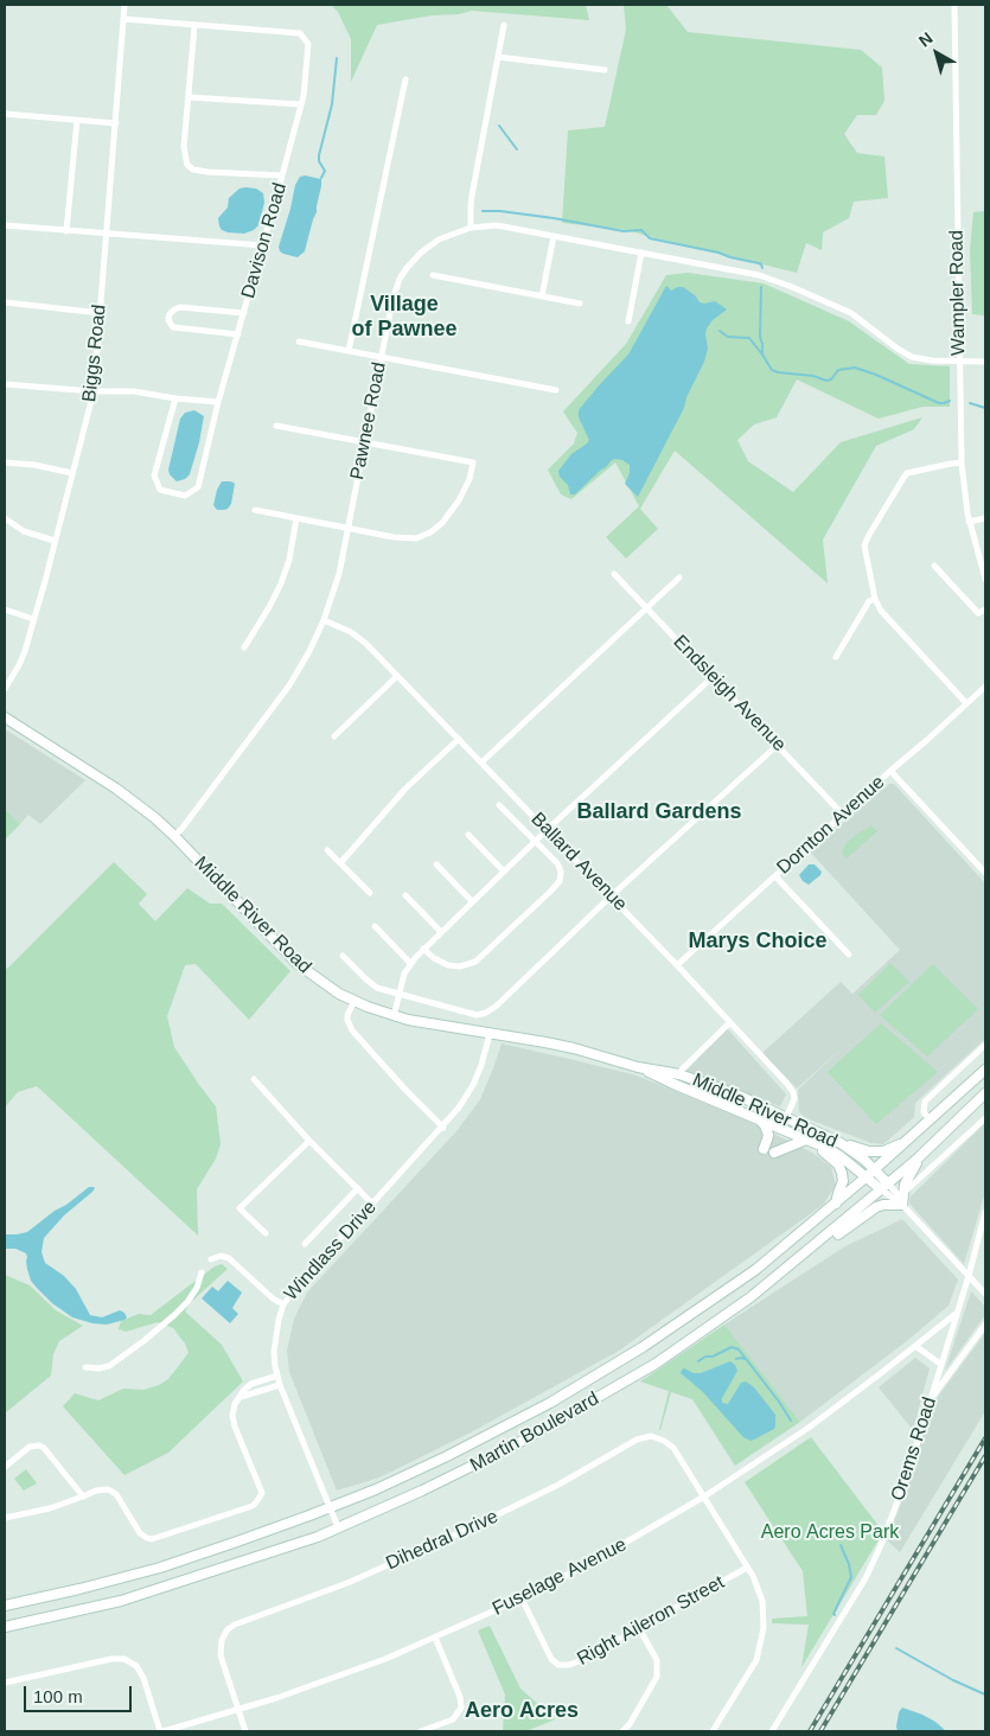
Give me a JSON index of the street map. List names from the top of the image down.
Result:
{
  "streets": {
    "main road": ["Middle River Road", "Martin Boulevard"],
    "street": [
      "Davison Road",
      "Wampler Road",
      "Biggs Road",
      "Pawnee Road",
      "Endsleigh Avenue",
      "Dornton Avenue",
      "Ballard Avenue",
      "Windlass Drive",
      "Orems Road",
      "Dihedral Drive",
      "Fuselage Avenue",
      "Right Aileron Street"
    ]
  },
  "crossings": [
    ["Davison Road", "Biggs Road"],
    ["Wampler Road", "Pawnee Road"],
    ["Pawnee Road", "Ballard Avenue"],
    ["Pawnee Road", "Middle River Road"],
    ["Endsleigh Avenue", "Dornton Avenue"],
    ["Dornton Avenue", "Ballard Avenue"],
    ["Ballard Avenue", "Middle River Road"],
    ["Middle River Road", "Windlass Drive"],
    ["Middle River Road", "Martin Boulevard"],
    ["Middle River Road", "Orems Road"],
    ["Windlass Drive", "Martin Boulevard"],
    ["Orems Road", "Fuselage Avenue"],
    ["Dihedral Drive", "Fuselage Avenue"],
    ["Dihedral Drive", "Right Aileron Street"],
    ["Fuselage Avenue", "Right Aileron Street"]
  ],
  "districts": [
    "Village of Pawnee",
    "Ballard Gardens",
    "Marys Choice",
    "Aero Acres"
  ],
  "parks": ["Aero Acres Park"],
  "scale_bar": "100 m",
  "north": "top left"
}
